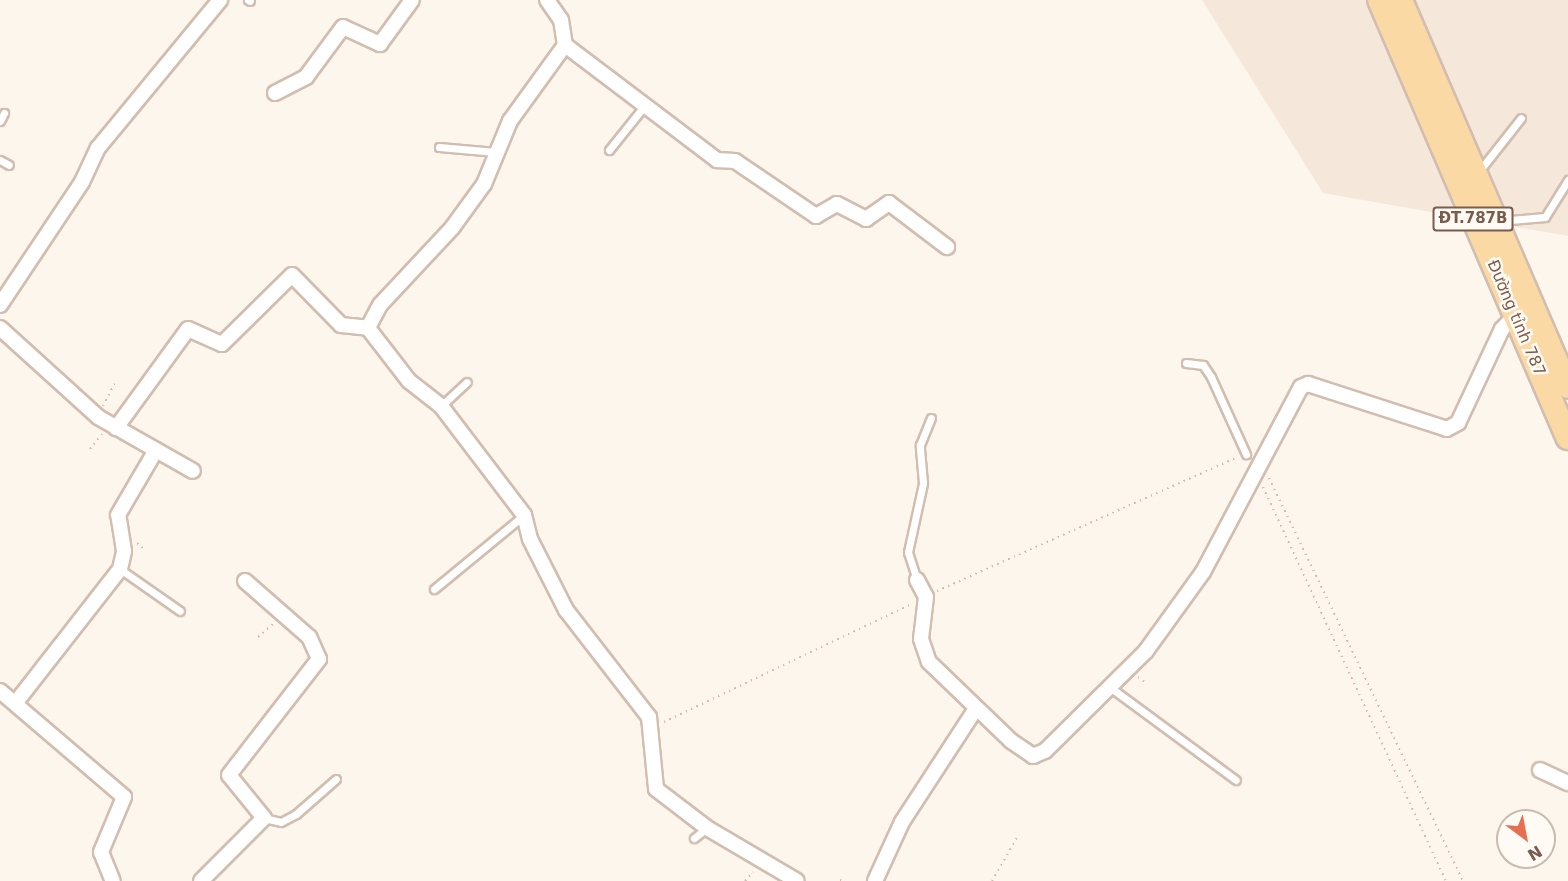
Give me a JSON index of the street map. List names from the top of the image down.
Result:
{
  "streets": {
    "main road": ["ĐT.787B", "Đường tỉnh 787"]
  },
  "north": "bottom right"
}
